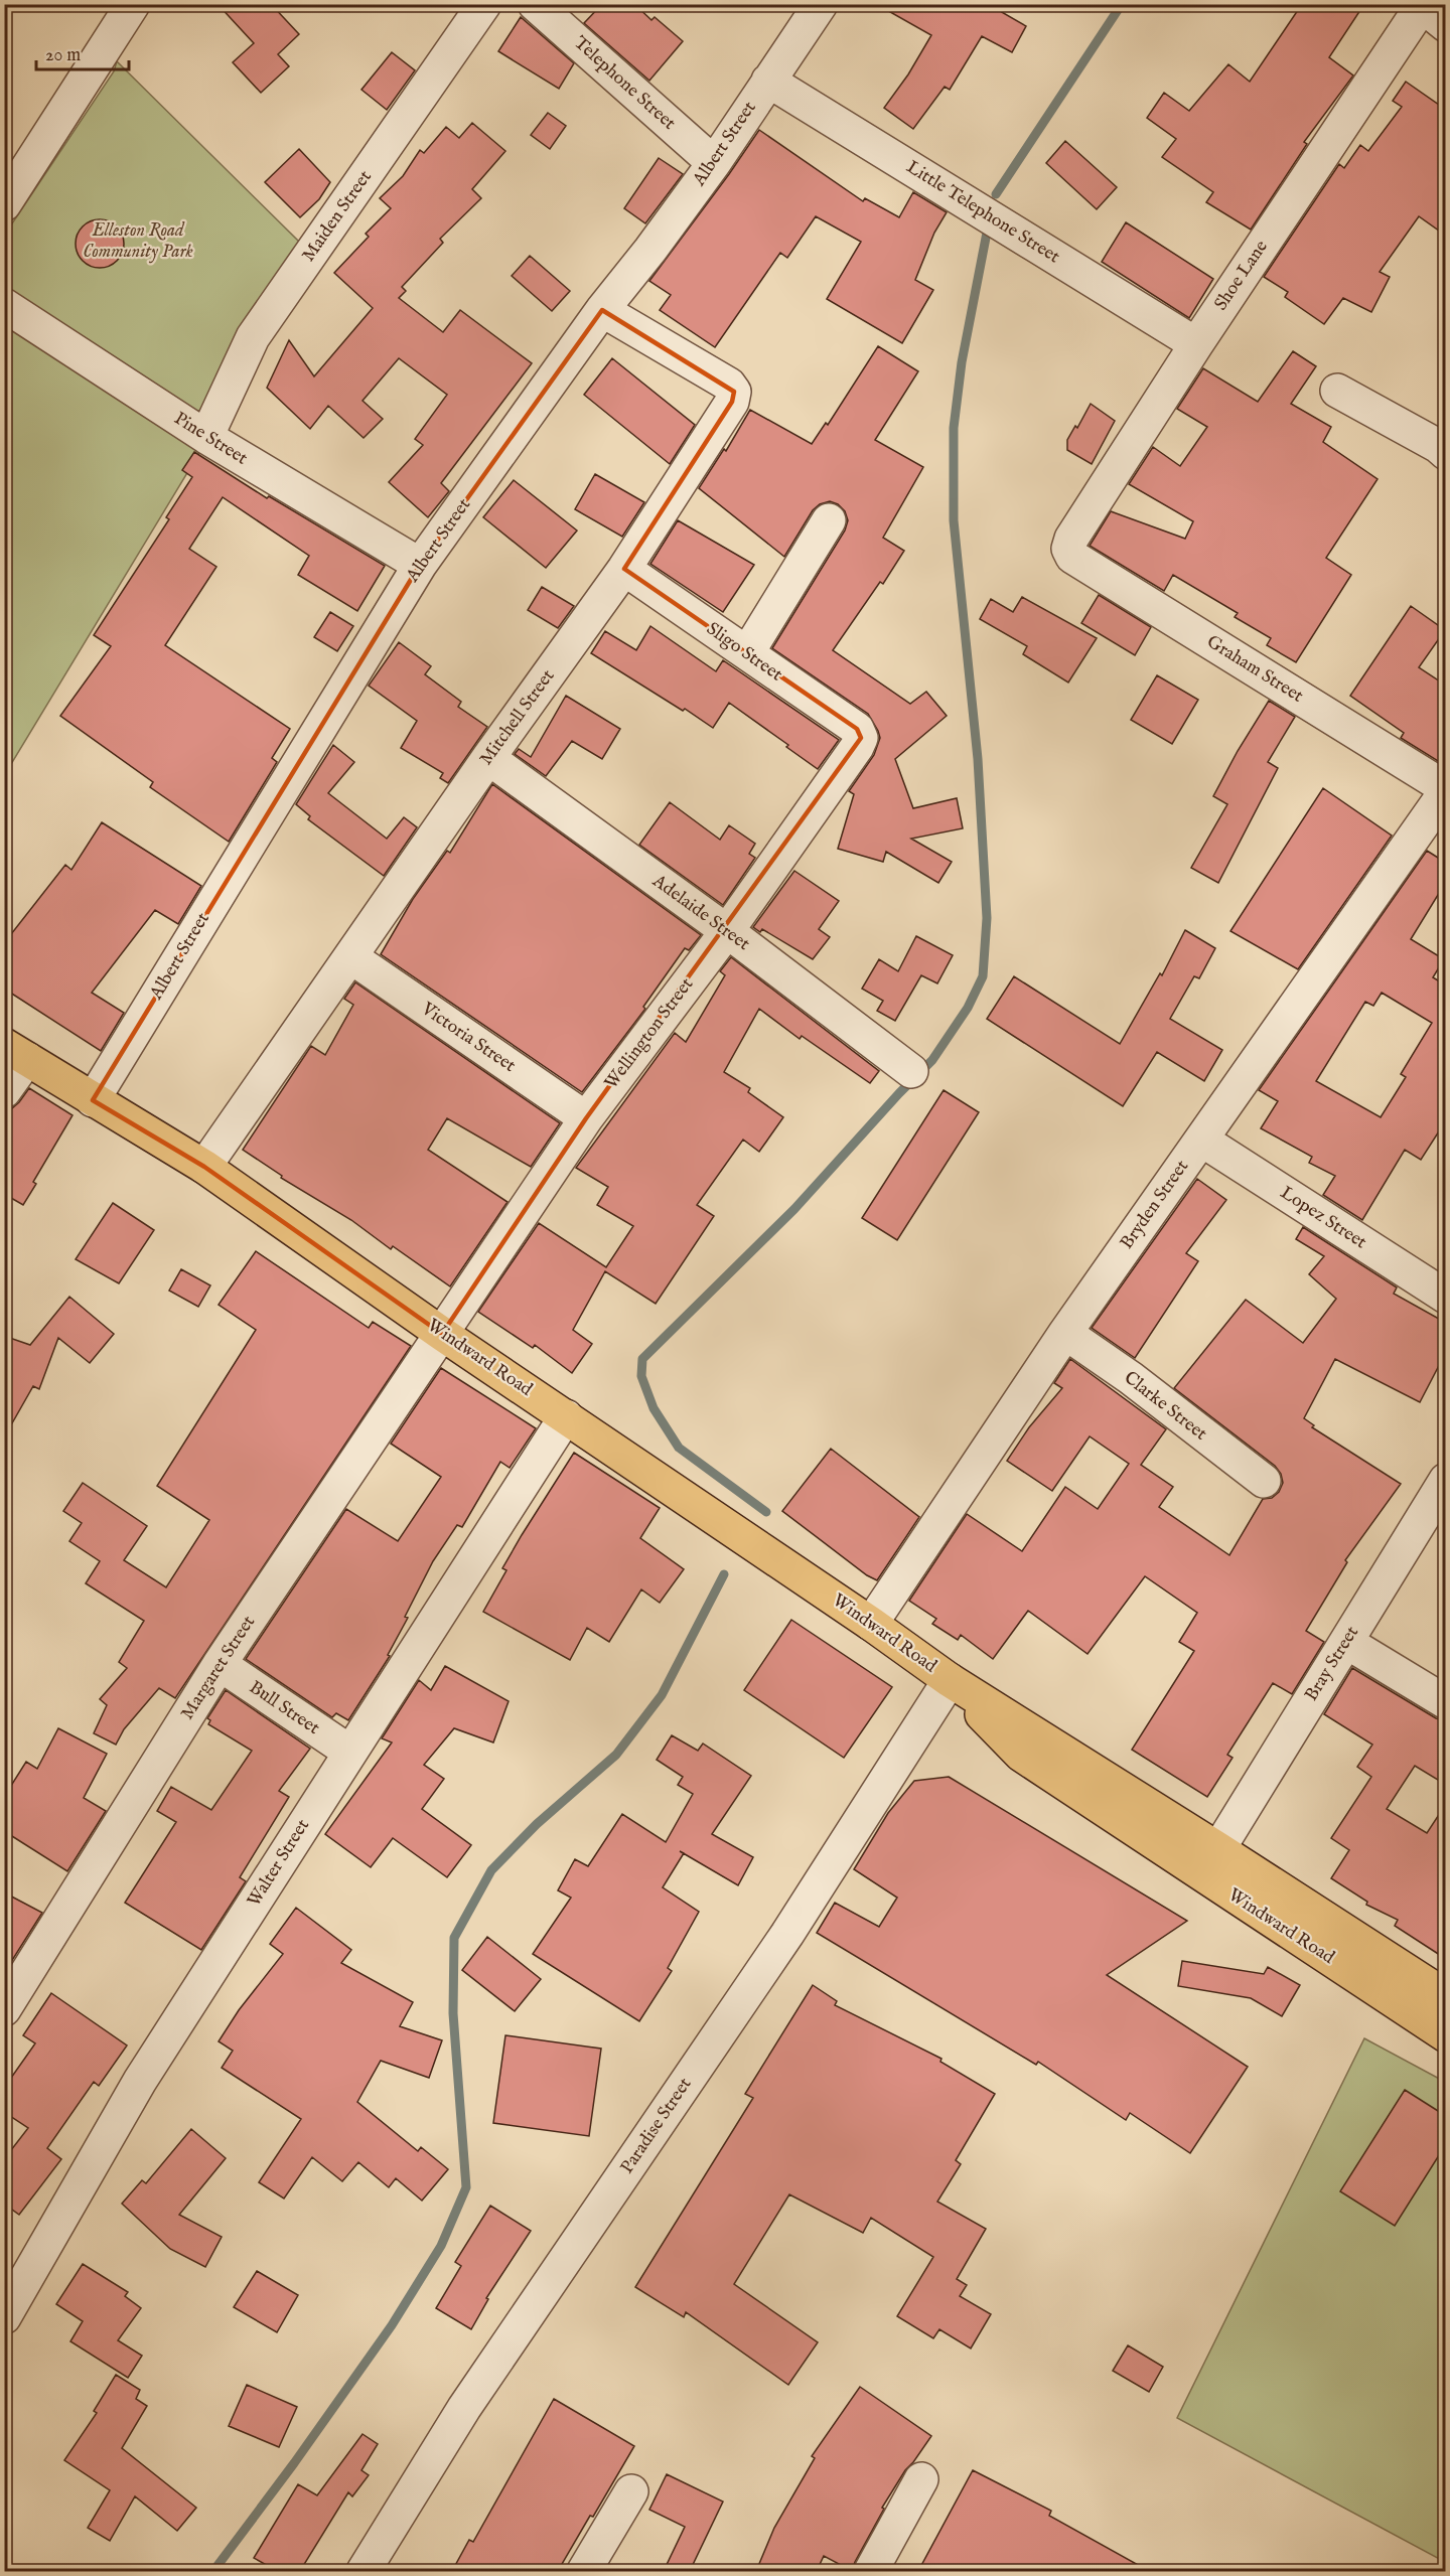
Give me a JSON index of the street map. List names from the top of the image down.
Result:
{
  "streets": {
    "main road": ["Windward Road"],
    "street": [
      "Telephone Street",
      "Albert Street",
      "Little Telephone Street",
      "Maiden Street",
      "Shoe Lane",
      "Pine Street",
      "Sligo Street",
      "Graham Street",
      "Mitchell Street",
      "Adelaide Street",
      "Wellington Street",
      "Victoria Street",
      "Bryden Street",
      "Lopez Street",
      "Clarke Street",
      "Bray Street",
      "Margaret Street",
      "Bull Street",
      "Walter Street",
      "Paradise Street"
    ]
  },
  "crossings": [
    ["Telephone Street", "Albert Street"],
    ["Albert Street", "Little Telephone Street"],
    ["Albert Street", "Pine Street"],
    ["Albert Street", "Mitchell Street"],
    ["Albert Street", "Windward Road"],
    ["Little Telephone Street", "Shoe Lane"],
    ["Maiden Street", "Pine Street"],
    ["Shoe Lane", "Graham Street"],
    ["Sligo Street", "Mitchell Street"],
    ["Sligo Street", "Wellington Street"],
    ["Graham Street", "Bryden Street"],
    ["Mitchell Street", "Adelaide Street"],
    ["Mitchell Street", "Victoria Street"],
    ["Mitchell Street", "Windward Road"],
    ["Adelaide Street", "Wellington Street"],
    ["Wellington Street", "Victoria Street"],
    ["Wellington Street", "Windward Road"],
    ["Wellington Street", "Margaret Street"],
    ["Bryden Street", "Lopez Street"],
    ["Bryden Street", "Windward Road"],
    ["Bryden Street", "Clarke Street"],
    ["Windward Road", "Bray Street"],
    ["Windward Road", "Margaret Street"],
    ["Windward Road", "Walter Street"],
    ["Windward Road", "Paradise Street"],
    ["Margaret Street", "Bull Street"],
    ["Bull Street", "Walter Street"]
  ],
  "parks": ["Elleston Road Community Park"],
  "scale_bar": "20 m"
}
